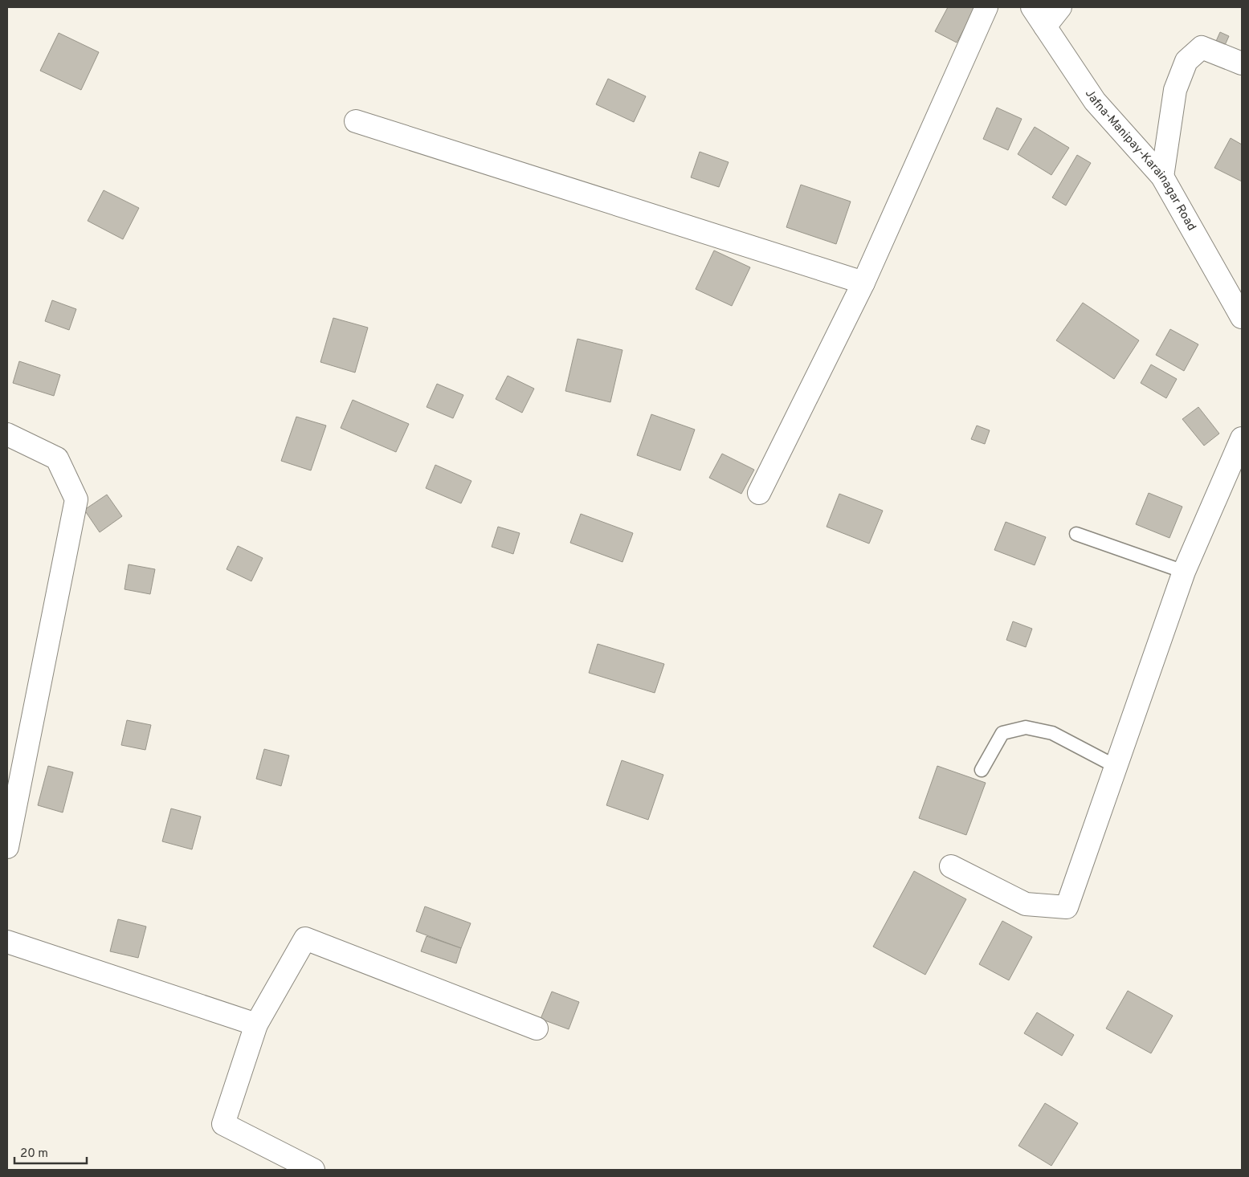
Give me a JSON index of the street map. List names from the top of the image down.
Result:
{
  "streets": {
    "street": ["Jafna-Manipay-Karainagar Road"]
  },
  "scale_bar": "20 m"
}
